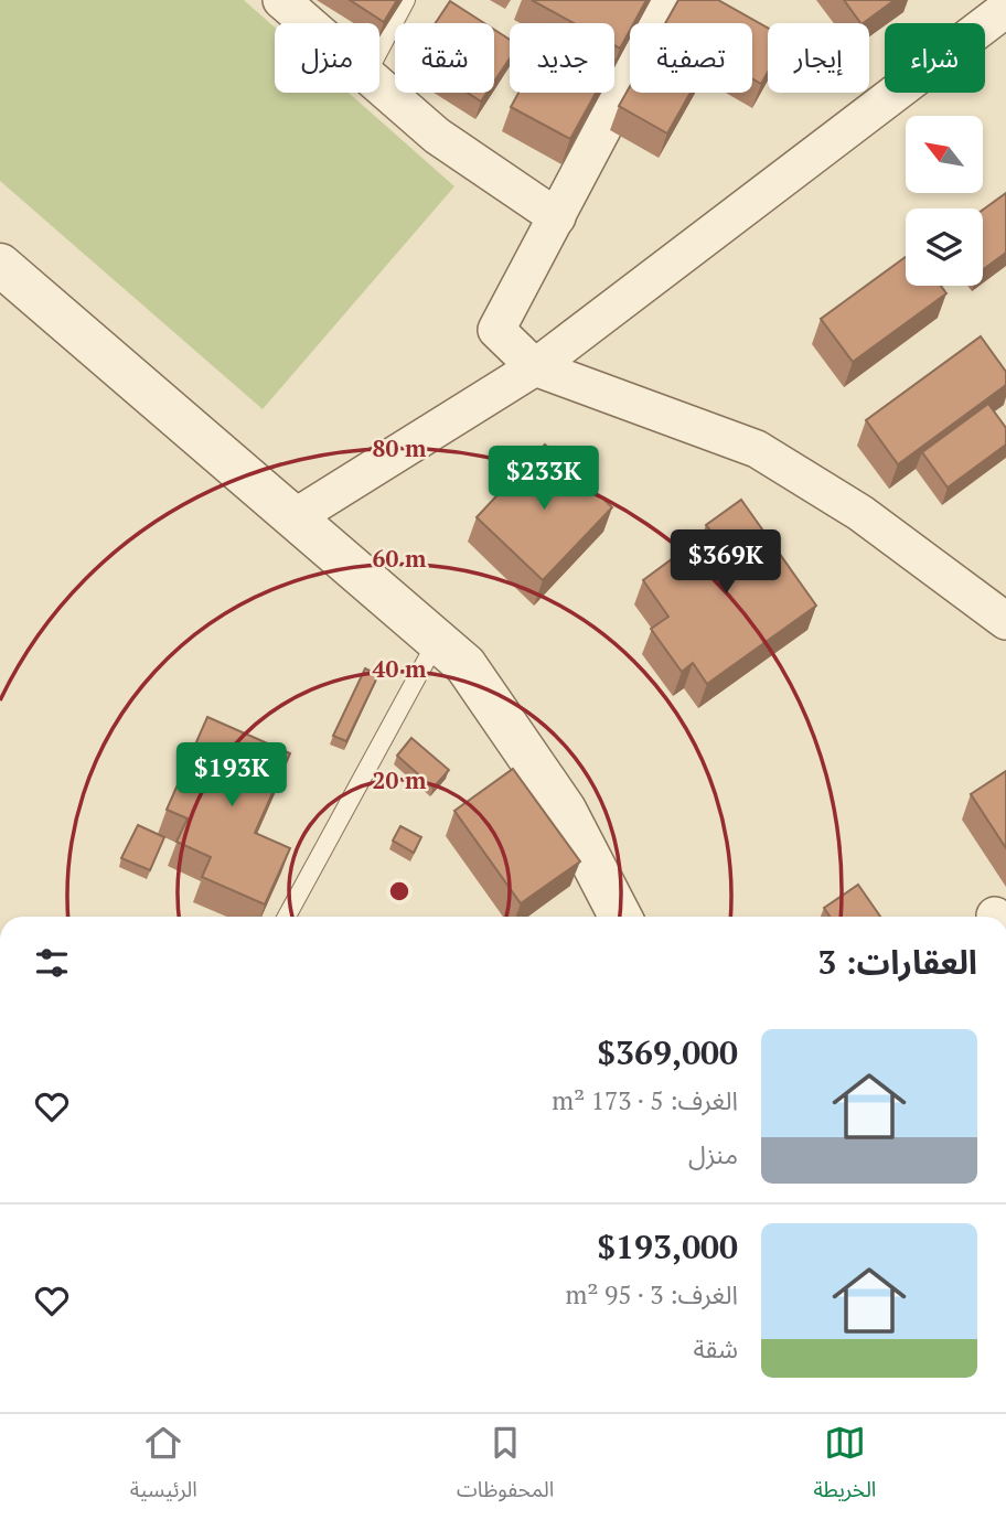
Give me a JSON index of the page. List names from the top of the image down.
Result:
{
  "north": "top left",
  "page": {
    "chip": [
      "شراء",
      "إيجار",
      "تصفية",
      "جديد",
      "شقة",
      "منزل"
    ],
    "price": ["$233K", "$369K", "$193K"],
    "heading": "العقارات: 3",
    "list": [
      {
        "name": "$369,000",
        "note": "الغرف: 5 · 173 m² · منزل"
      },
      {
        "name": "$193,000",
        "note": "الغرف: 3 · 95 m² · شقة"
      }
    ],
    "tabs": ["الخريطة", "المحفوظات", "الرئيسية"]
  },
  "rings": [
    "80 m",
    "60 m",
    "40 m",
    "20 m"
  ]
}
